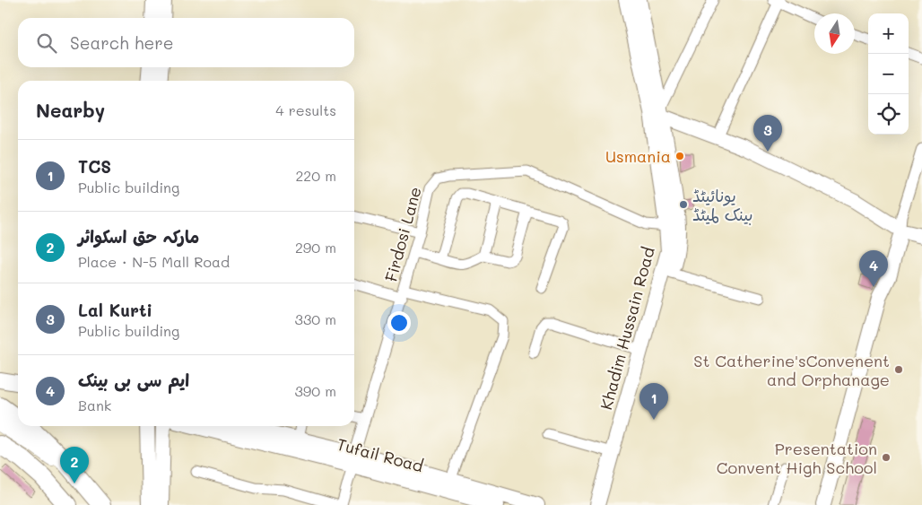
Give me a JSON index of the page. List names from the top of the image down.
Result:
{
  "streets": {
    "main road": ["Khadim Hussain Road", "Tufail Road"],
    "street": ["Firdosi Lane"]
  },
  "crossings": [
    ["Firdosi Lane", "Khadim Hussain Road"],
    ["Firdosi Lane", "Tufail Road"]
  ],
  "places": [
    "Usmania",
    "یونائیٹڈ بینک لمیٹڈ",
    "St Catherine'sConvenent and Orphanage",
    "Presentation Convent High School"
  ],
  "north": "bottom",
  "page": {
    "map_buttons": ["+", "−"],
    "search": "Search here",
    "heading": ["Nearby", "4 results"],
    "pins": [
      "3",
      "4",
      "1",
      "2"
    ],
    "list": [
      {
        "mark": "1",
        "name": "TCS",
        "note": "Public building",
        "value": "220 m"
      },
      {
        "mark": "2",
        "name": "مارکہ حق اسکوائر",
        "note": "Place · N-5 Mall Road",
        "value": "290 m"
      },
      {
        "mark": "3",
        "name": "Lal Kurti",
        "note": "Public building",
        "value": "330 m"
      },
      {
        "mark": "4",
        "name": "ایم سی بی بینک",
        "note": "Bank",
        "value": "390 m"
      }
    ]
  }
}
